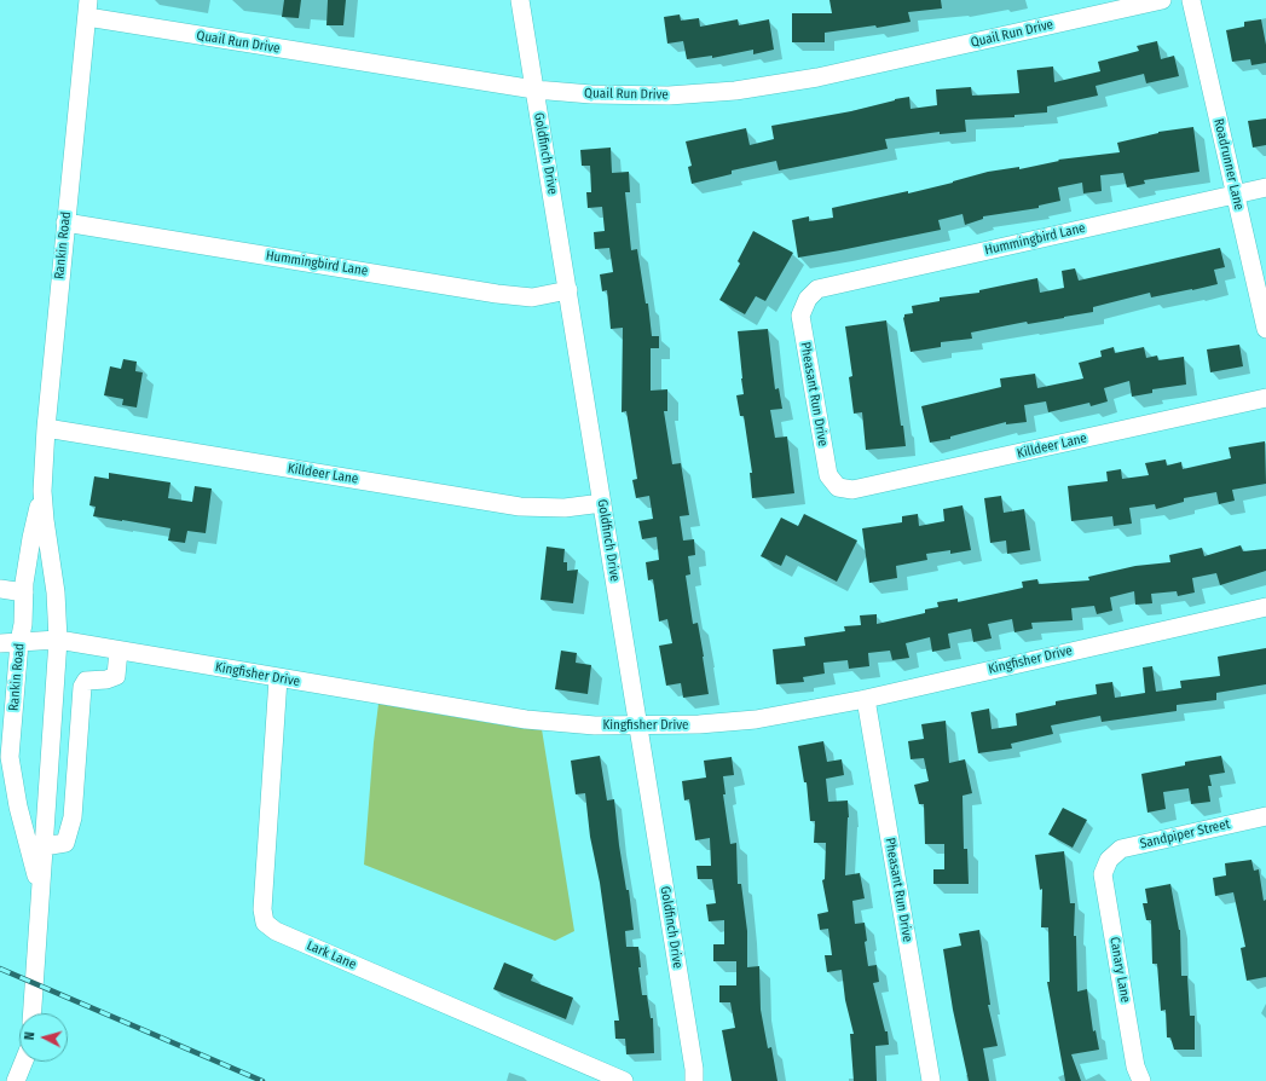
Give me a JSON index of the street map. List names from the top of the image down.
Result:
{
  "streets": {
    "street": [
      "Quail Run Drive",
      "Goldfinch Drive",
      "Roadrunner Lane",
      "Hummingbird Lane",
      "Rankin Road",
      "Pheasant Run Drive",
      "Killdeer Lane",
      "Kingfisher Drive",
      "Sandpiper Street",
      "Lark Lane",
      "Canary Lane"
    ]
  },
  "crossings": [
    ["Quail Run Drive", "Goldfinch Drive"],
    ["Quail Run Drive", "Rankin Road"],
    ["Goldfinch Drive", "Hummingbird Lane"],
    ["Goldfinch Drive", "Killdeer Lane"],
    ["Goldfinch Drive", "Kingfisher Drive"],
    ["Roadrunner Lane", "Hummingbird Lane"],
    ["Hummingbird Lane", "Rankin Road"],
    ["Hummingbird Lane", "Pheasant Run Drive"],
    ["Rankin Road", "Killdeer Lane"],
    ["Rankin Road", "Kingfisher Drive"],
    ["Pheasant Run Drive", "Killdeer Lane"],
    ["Pheasant Run Drive", "Kingfisher Drive"],
    ["Kingfisher Drive", "Lark Lane"],
    ["Sandpiper Street", "Canary Lane"]
  ],
  "north": "left"
}
